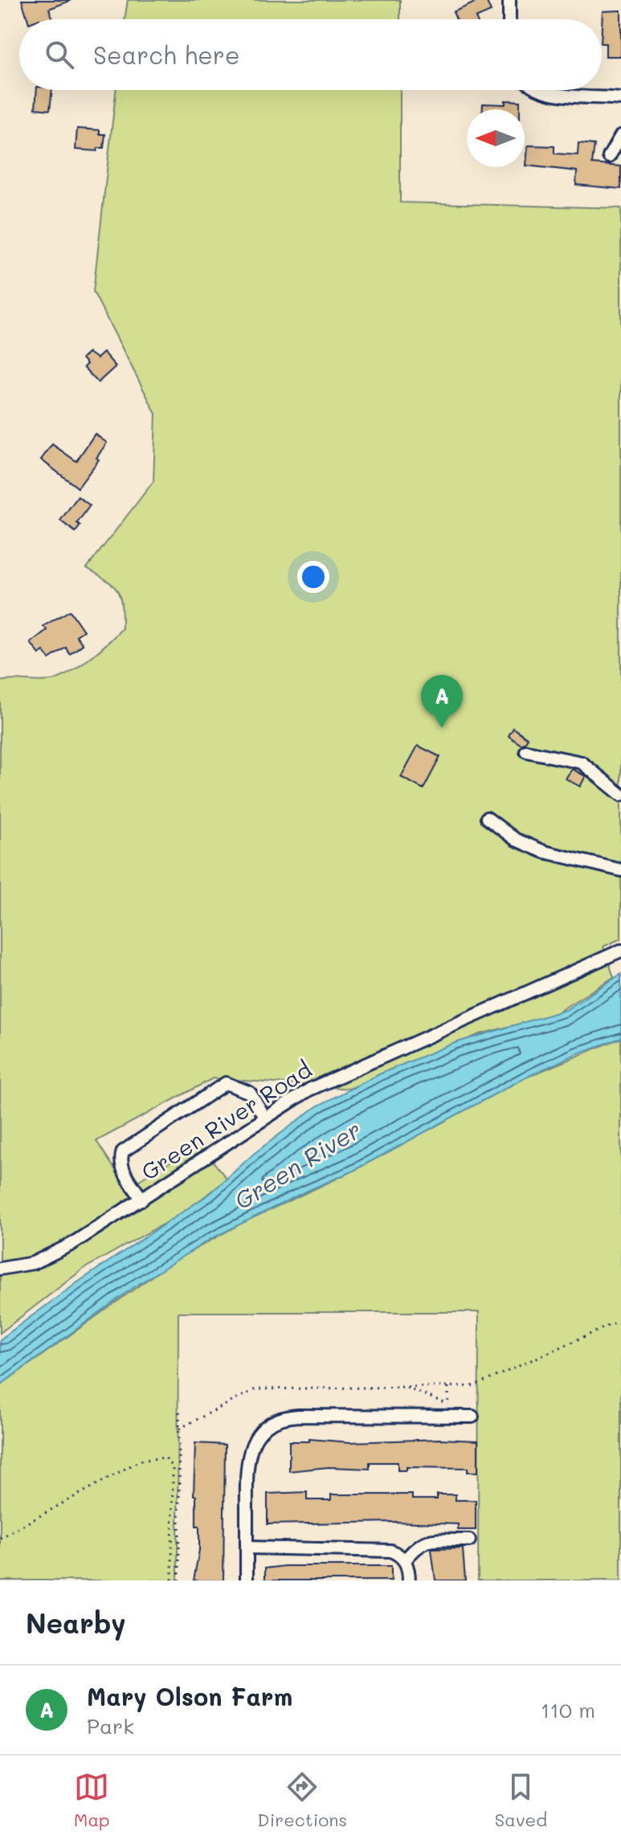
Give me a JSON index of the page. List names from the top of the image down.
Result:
{
  "streets": {
    "street": ["Green River Road"]
  },
  "water": ["Green River"],
  "north": "left",
  "page": {
    "search": "Search here",
    "pins": "A",
    "heading": "Nearby",
    "list": [
      {
        "mark": "A",
        "name": "Mary Olson Farm",
        "note": "Park",
        "value": "110 m"
      }
    ],
    "nav": ["Map", "Directions", "Saved"]
  }
}
